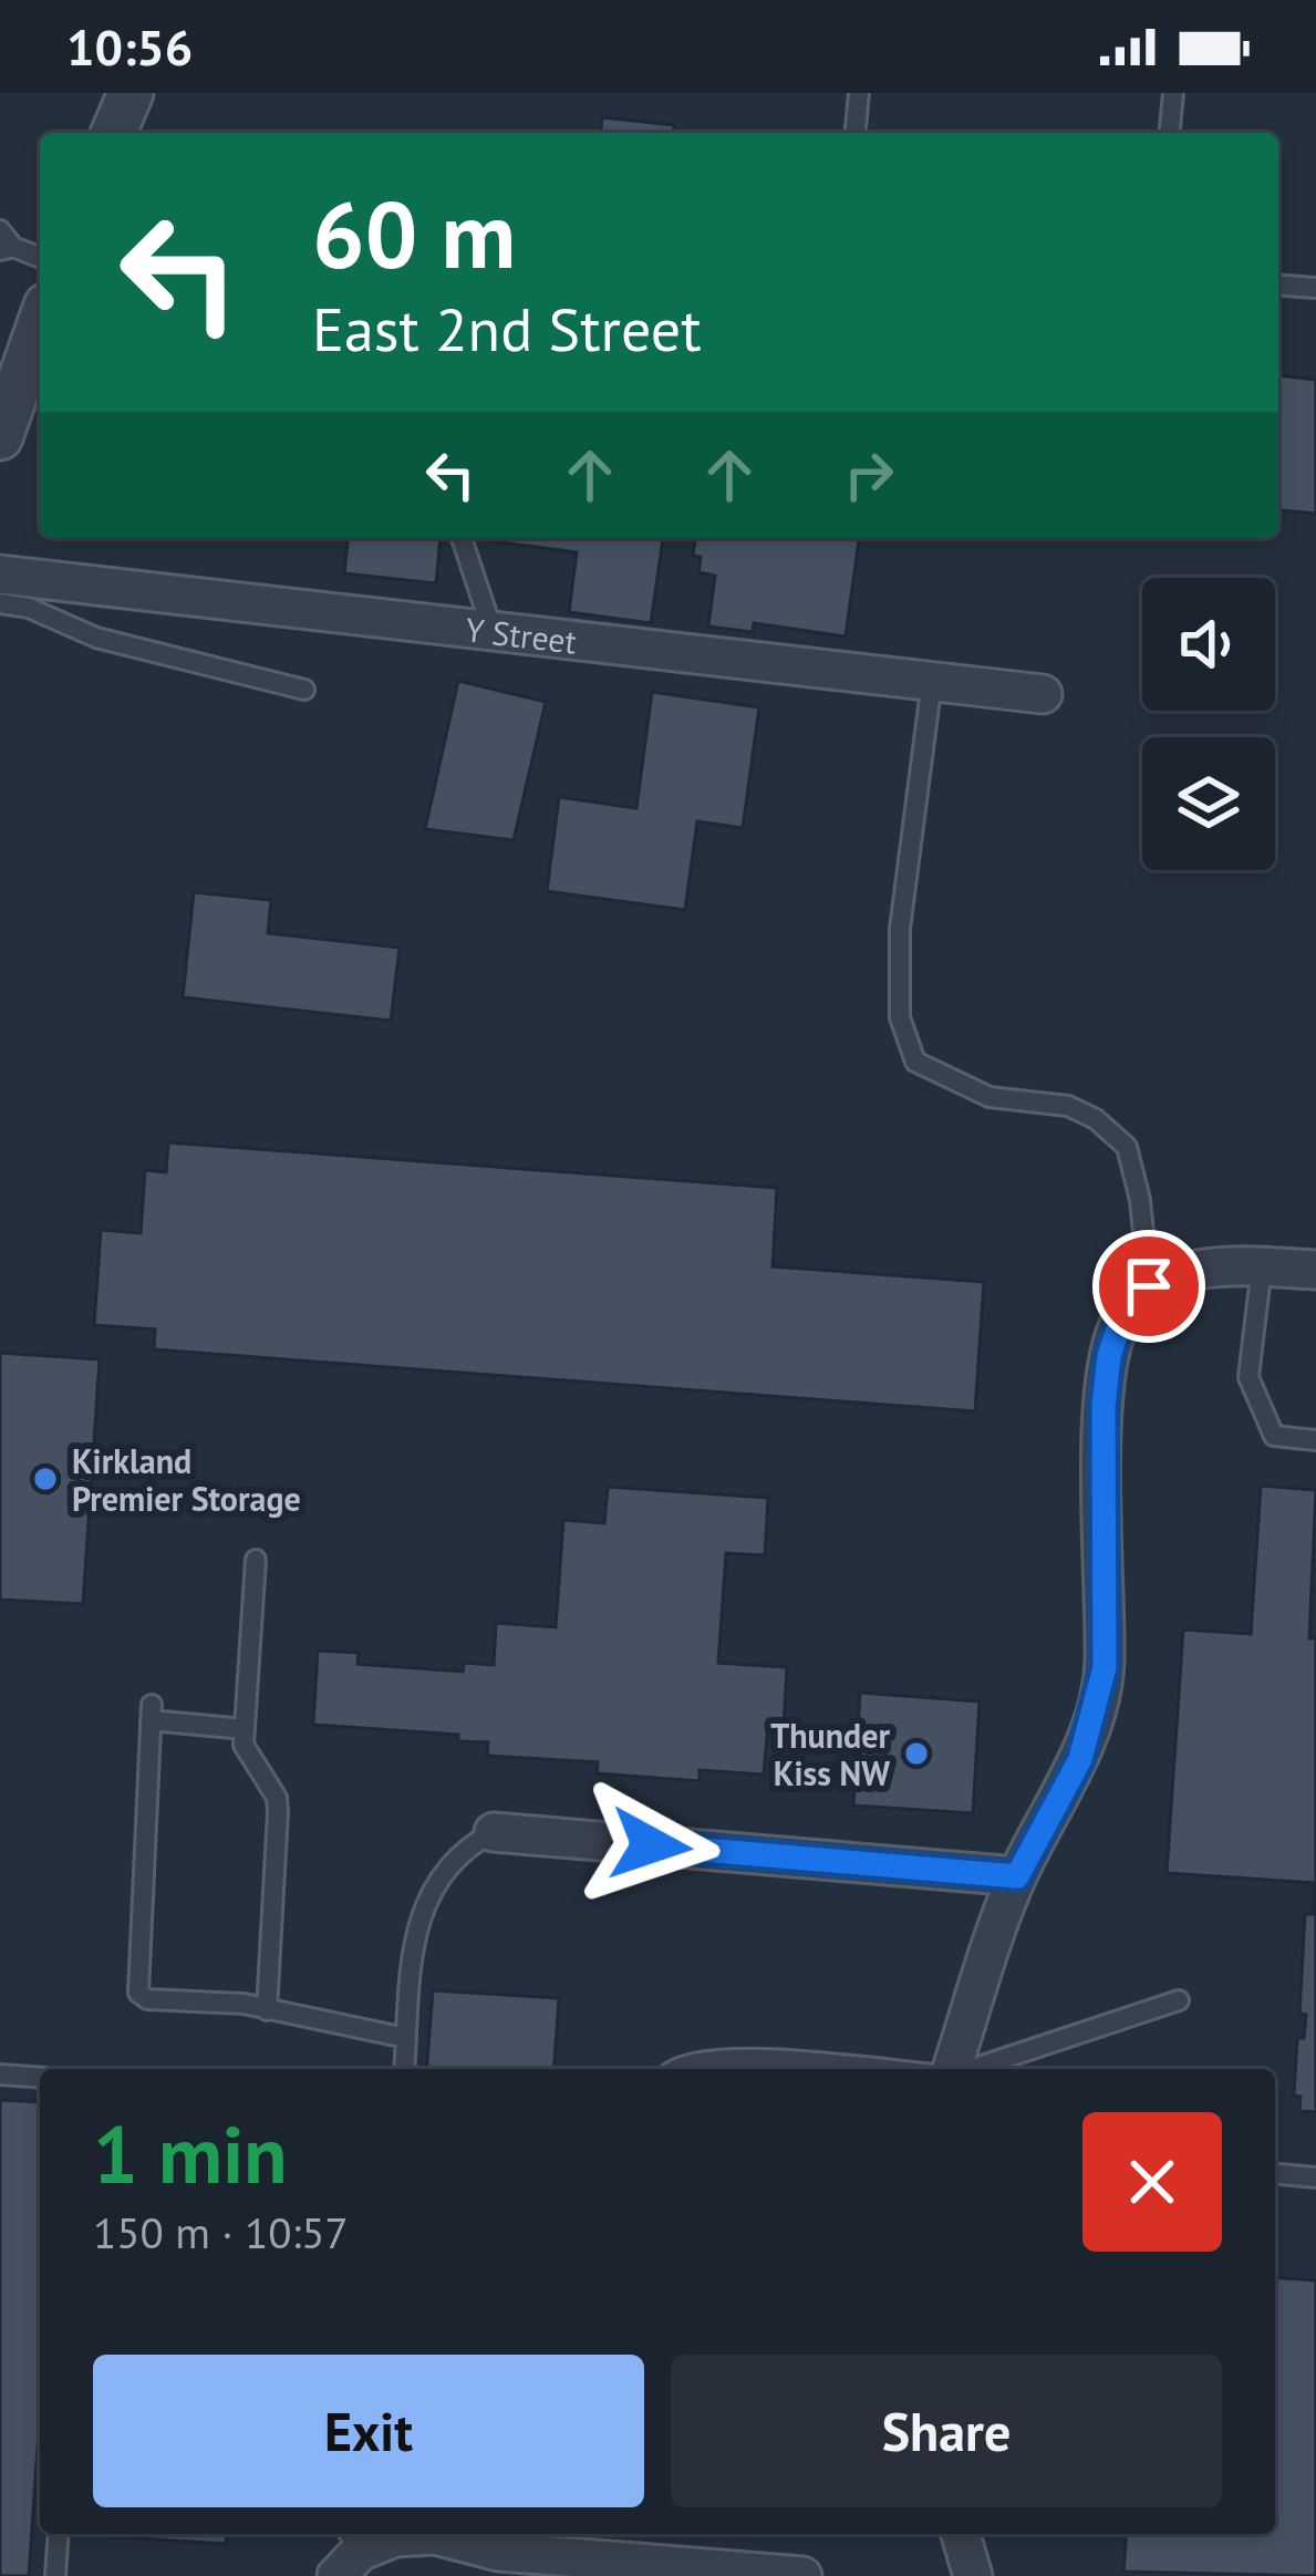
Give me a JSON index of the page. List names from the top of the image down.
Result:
{
  "streets": {
    "street": ["Y Street"]
  },
  "places": ["Kirkland Premier Storage", "Thunder Kiss NW"],
  "page": {
    "status": "10:56",
    "turn": ["60 m", "East 2nd Street"],
    "heading": ["1 min", "150 m · 10:57"],
    "buttons": ["Exit", "Share"]
  }
}
